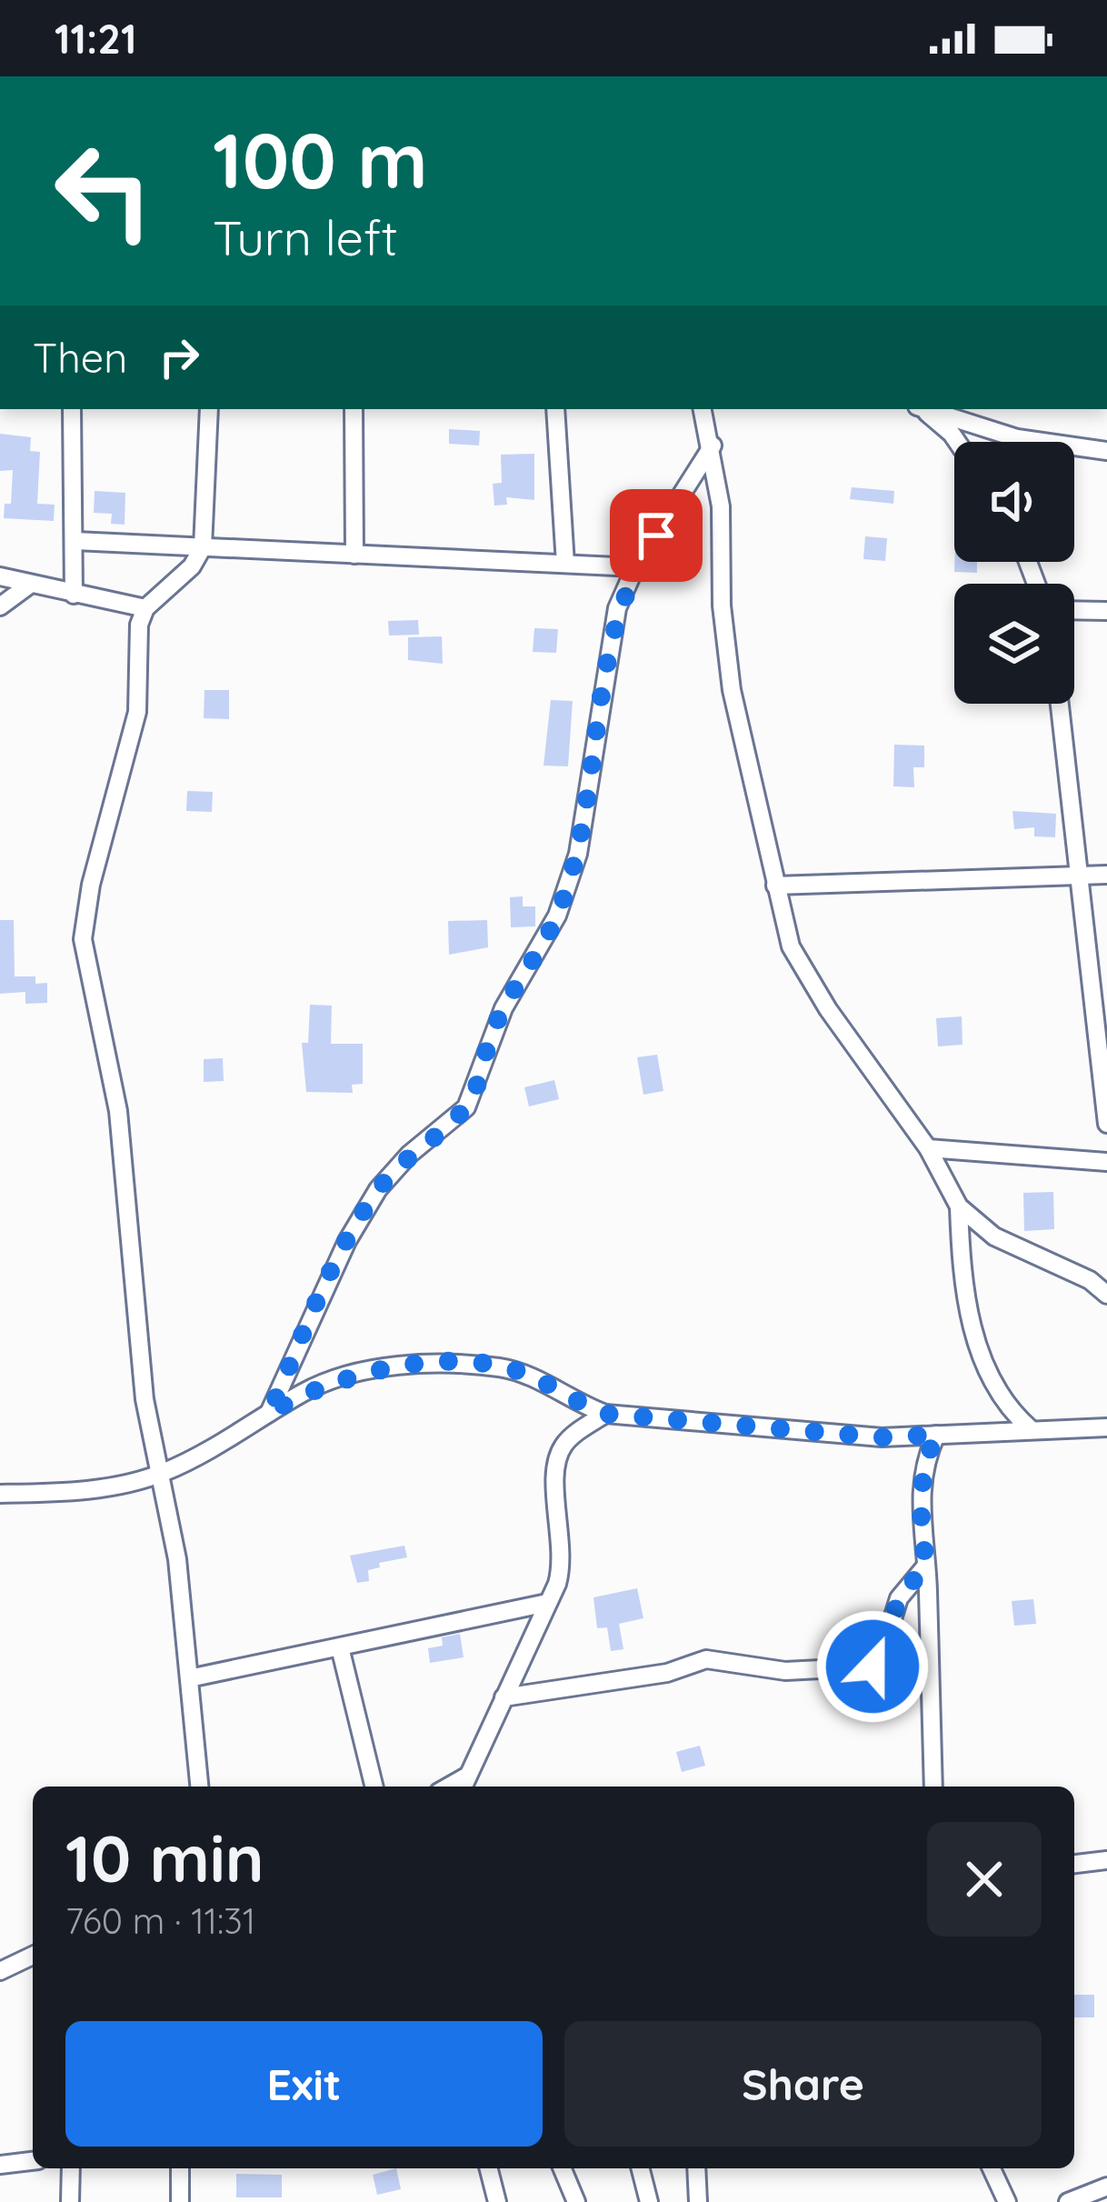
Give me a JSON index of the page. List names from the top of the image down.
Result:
{
  "page": {
    "status": "11:21",
    "turn": ["100 m", "Turn left"],
    "then": "Then",
    "heading": ["10 min", "760 m · 11:31"],
    "buttons": ["Exit", "Share"]
  }
}
